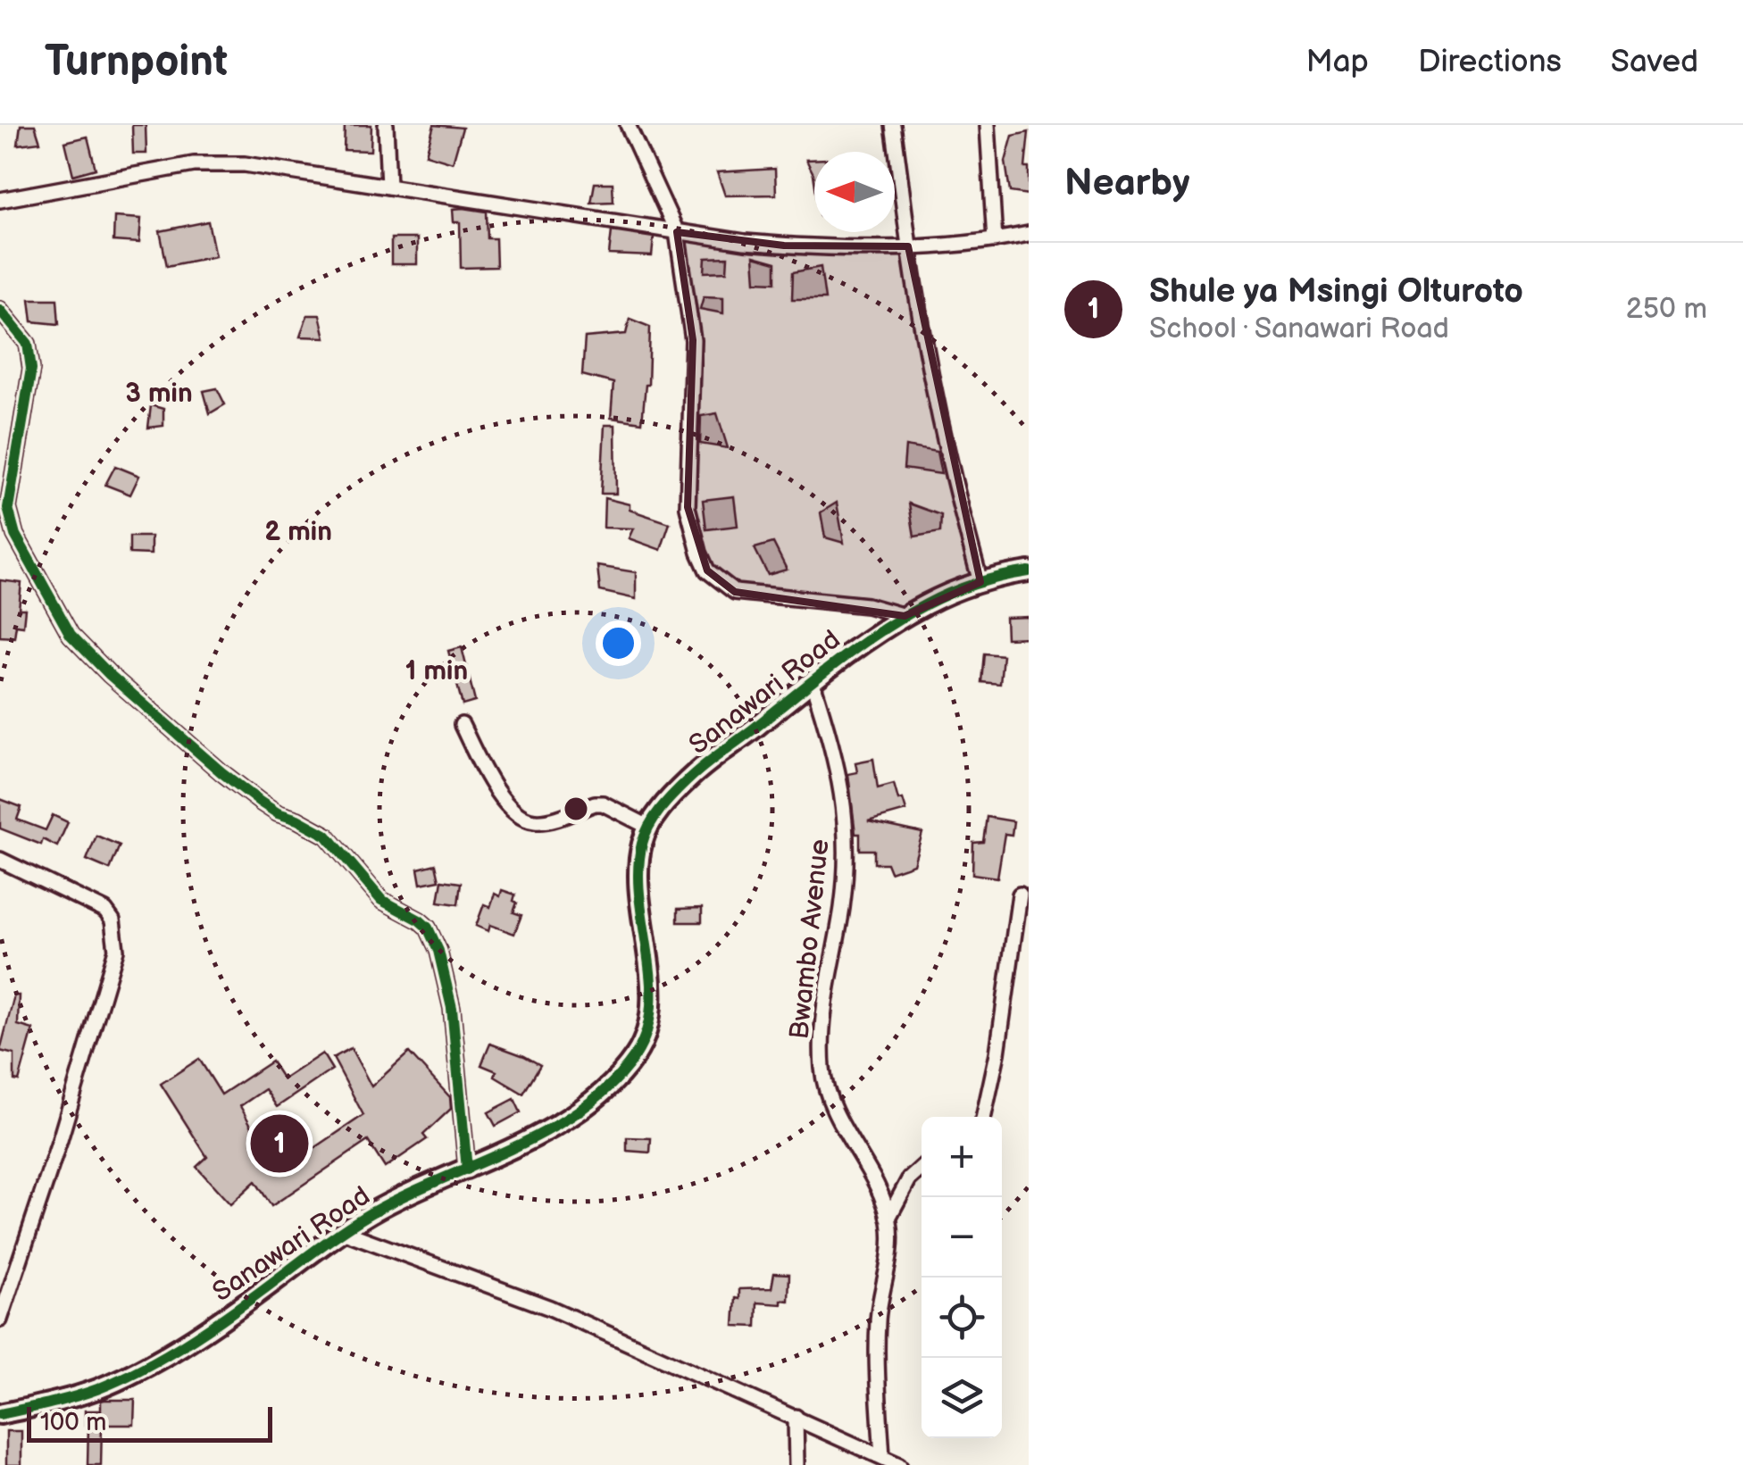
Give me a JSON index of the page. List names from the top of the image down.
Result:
{
  "streets": {
    "street": ["Sanawari Road", "Bwambo Avenue"]
  },
  "crossings": [
    ["Sanawari Road", "Bwambo Avenue"]
  ],
  "scale_bar": "100 m",
  "north": "left",
  "page": {
    "header": "Turnpoint",
    "nav": ["Map", "Directions", "Saved"],
    "heading": "Nearby",
    "list": [
      {
        "mark": "1",
        "name": "Shule ya Msingi Olturoto",
        "note": "School · Sanawari Road",
        "value": "250 m"
      }
    ],
    "pins": "1",
    "map_buttons": ["+", "−"],
    "scale": "100 m"
  },
  "rings": ["3 min", "2 min", "1 min"]
}
